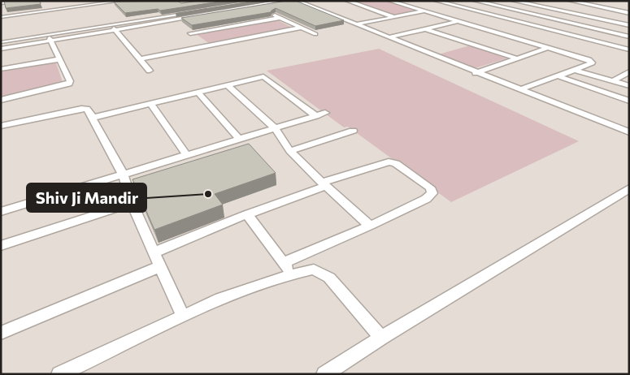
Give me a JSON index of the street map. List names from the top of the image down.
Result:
{
  "places": ["Shiv Ji Mandir"]
}
